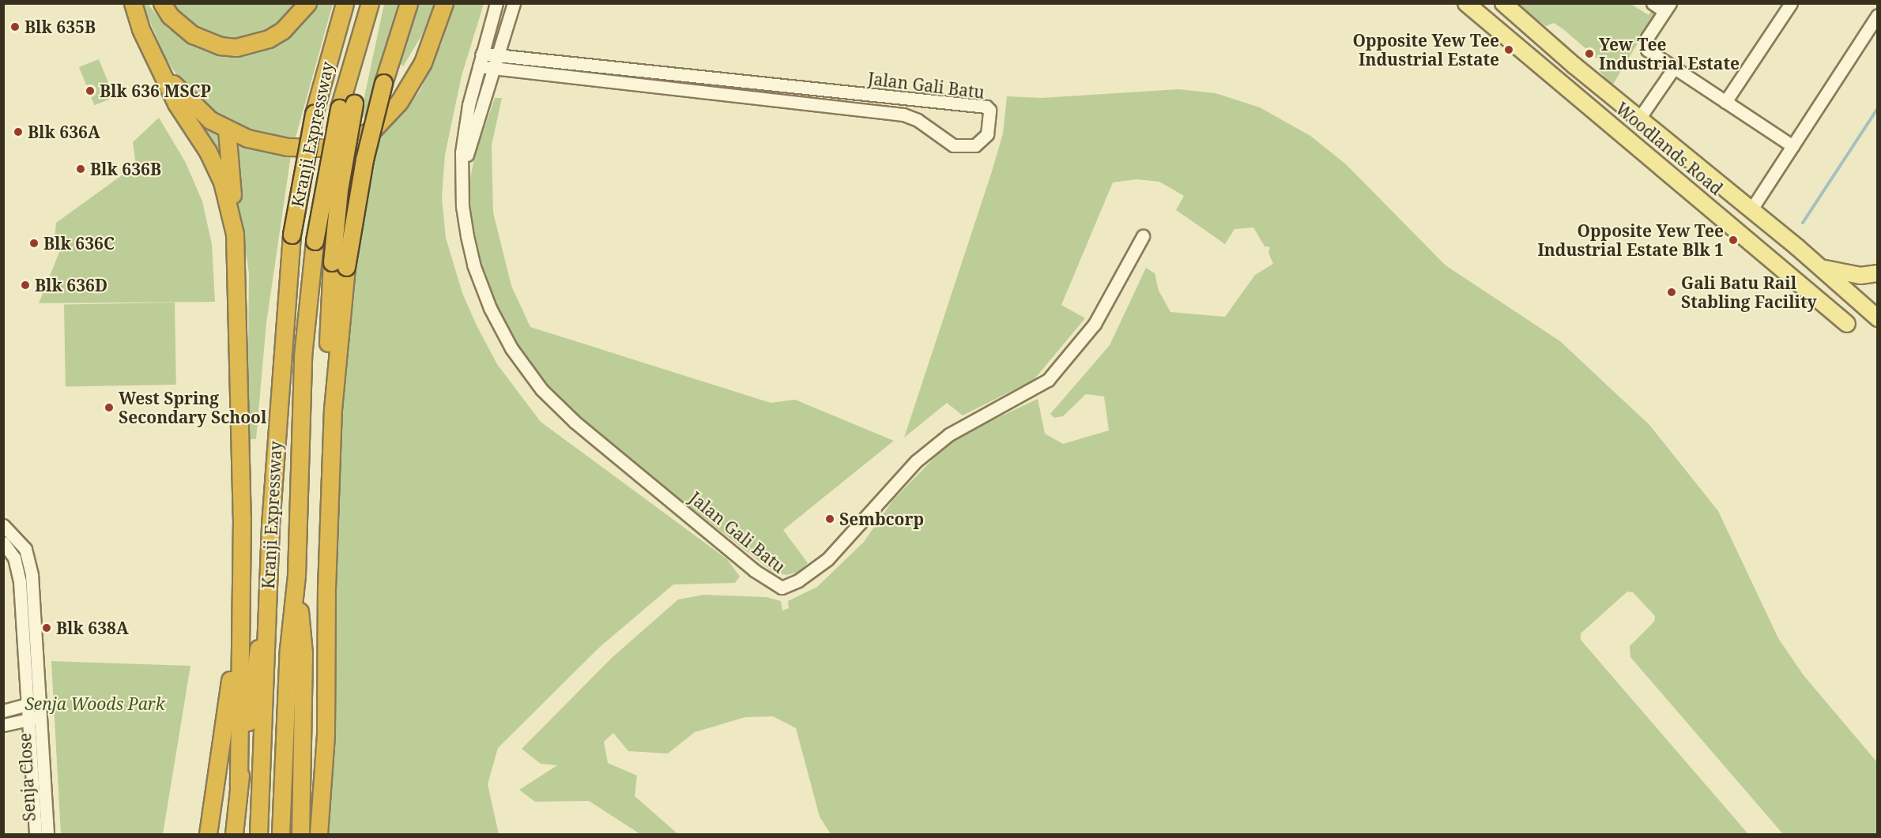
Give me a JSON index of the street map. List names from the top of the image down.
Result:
{
  "streets": {
    "highway": ["Kranji Expressway"],
    "main road": ["Woodlands Road"],
    "street": ["Jalan Gali Batu", "Senja Close"]
  },
  "parks": ["Senja Woods Park"],
  "places": [
    "Blk 635B",
    "Opposite Yew Tee Industrial Estate",
    "Yew Tee Industrial Estate",
    "Blk 636 MSCP",
    "Blk 636A",
    "Blk 636B",
    "Opposite Yew Tee Industrial Estate Blk 1",
    "Blk 636C",
    "Blk 636D",
    "Gali Batu Rail Stabling Facility",
    "West Spring Secondary School",
    "Sembcorp",
    "Blk 638A"
  ]
}
